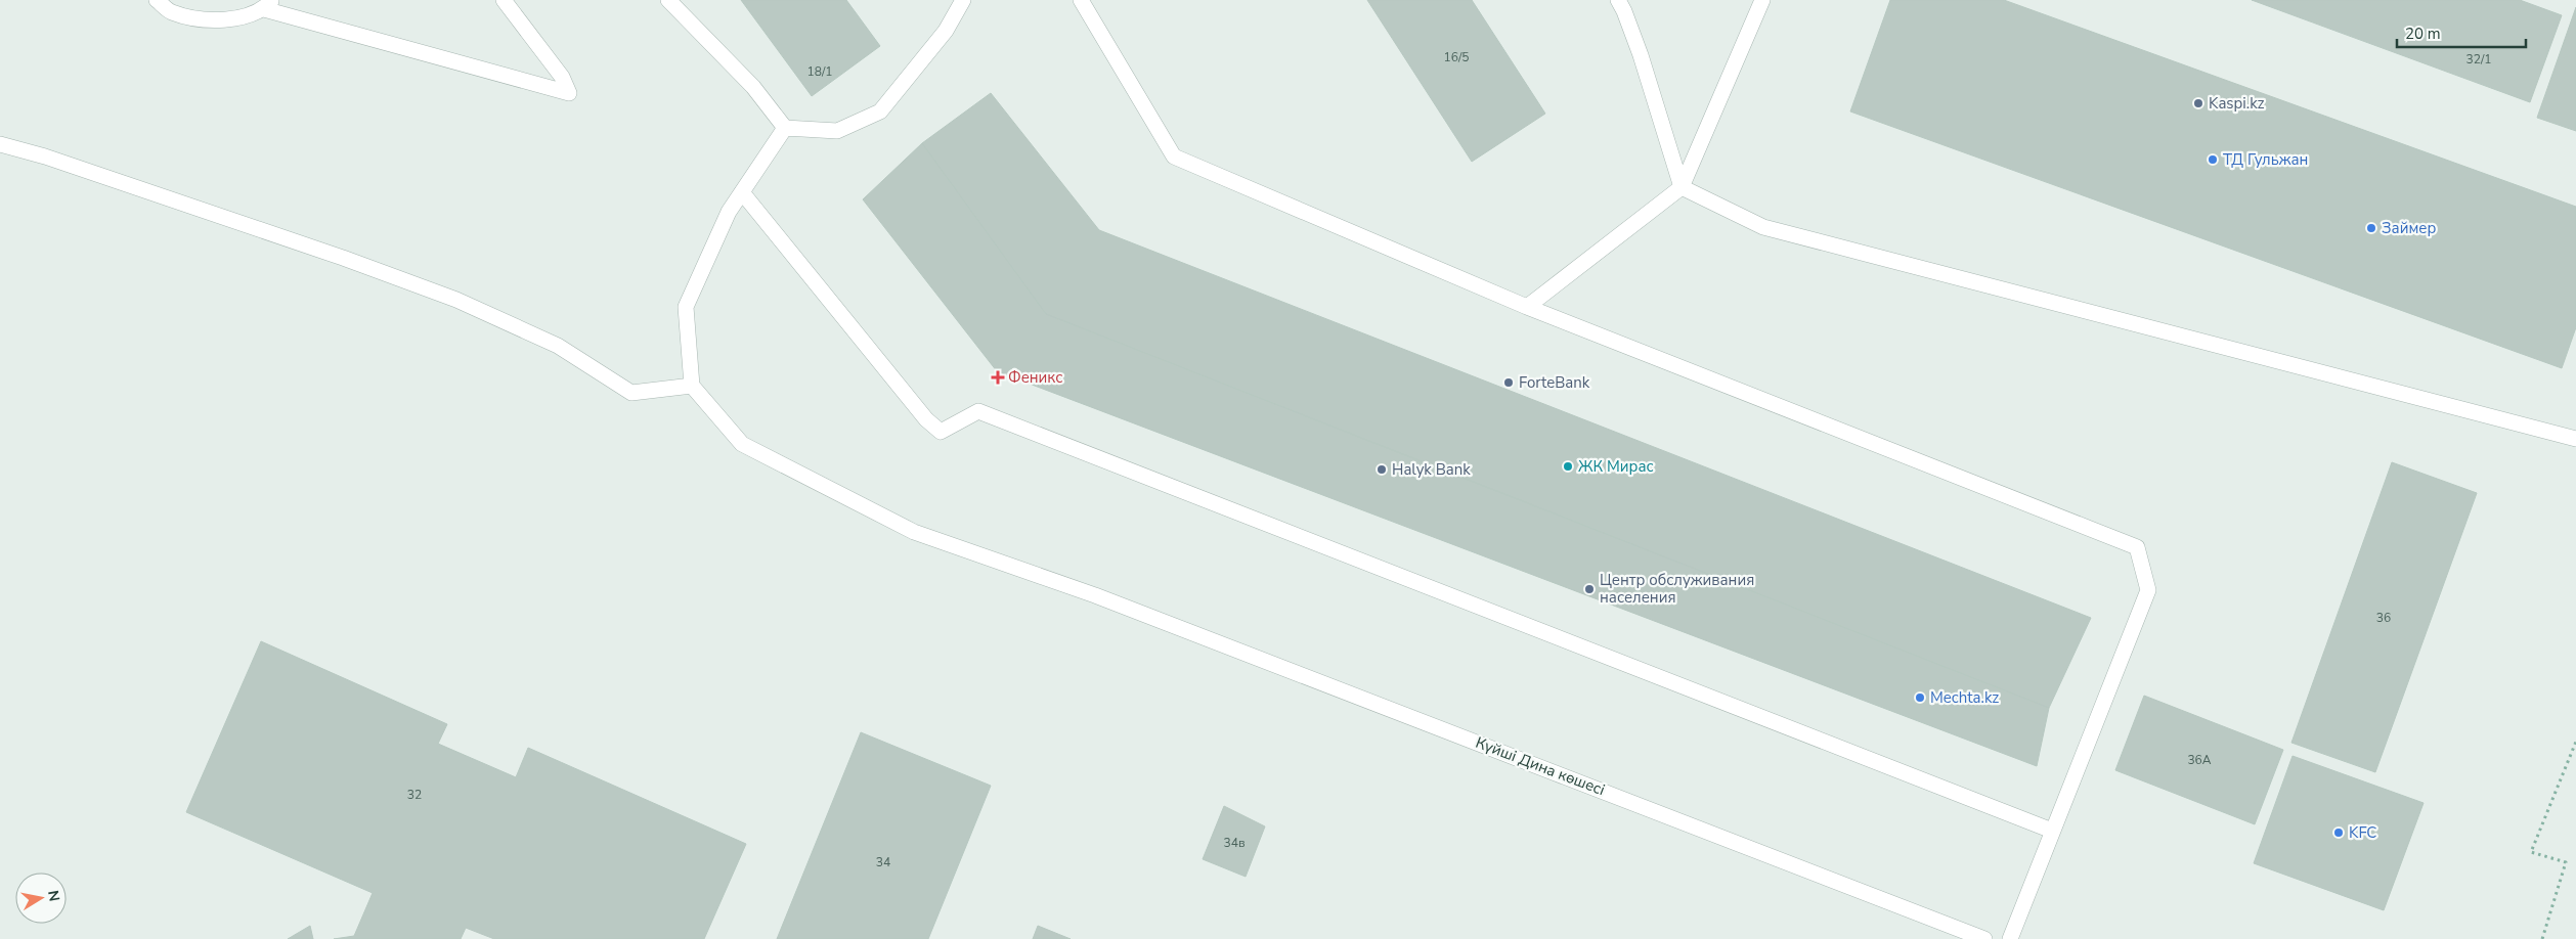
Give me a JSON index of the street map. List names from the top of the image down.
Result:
{
  "streets": {
    "street": ["Күйші Дина көшесі"]
  },
  "places": {
    "other": [
      "Kaspi.kz",
      "ТД Гульжан",
      "Займер",
      "ForteBank",
      "ЖК Мирас",
      "Halyk Bank",
      "Центр обслуживания населения",
      "Mechta.kz",
      "KFC"
    ],
    "health": ["Феникс"]
  },
  "house_numbers": [
    "16/5",
    "32/1",
    "18/1",
    "36",
    "36А",
    "32",
    "34в",
    "34"
  ],
  "scale_bar": "20 m",
  "north": "right"
}
